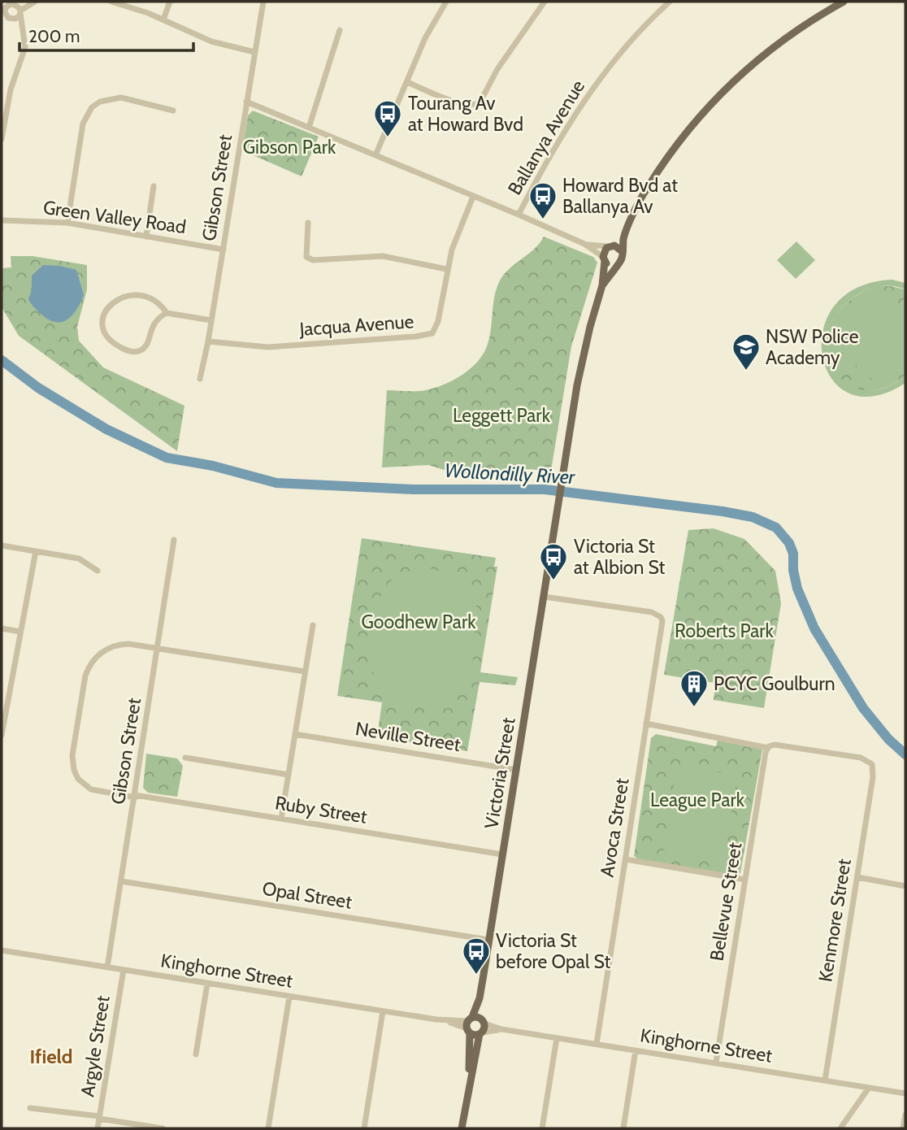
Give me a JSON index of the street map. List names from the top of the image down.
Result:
{
  "streets": {
    "main road": ["Victoria Street"],
    "street": [
      "Ballanya Avenue",
      "Gibson Street",
      "Green Valley Road",
      "Jacqua Avenue",
      "Neville Street",
      "Ruby Street",
      "Avoca Street",
      "Opal Street",
      "Bellevue Street",
      "Kenmore Street",
      "Kinghorne Street",
      "Argyle Street"
    ]
  },
  "crossings": [
    ["Gibson Street", "Green Valley Road"],
    ["Gibson Street", "Jacqua Avenue"],
    ["Gibson Street", "Ruby Street"],
    ["Gibson Street", "Opal Street"],
    ["Gibson Street", "Kinghorne Street"],
    ["Neville Street", "Victoria Street"],
    ["Victoria Street", "Ruby Street"],
    ["Victoria Street", "Avoca Street"],
    ["Victoria Street", "Opal Street"],
    ["Victoria Street", "Kinghorne Street"],
    ["Avoca Street", "Kinghorne Street"],
    ["Bellevue Street", "Kenmore Street"],
    ["Bellevue Street", "Kinghorne Street"],
    ["Kenmore Street", "Kinghorne Street"],
    ["Kinghorne Street", "Argyle Street"]
  ],
  "districts": ["Ifield"],
  "water": ["Wollondilly River"],
  "parks": [
    "Gibson Park",
    "Leggett Park",
    "Goodhew Park",
    "Roberts Park",
    "League Park"
  ],
  "places": {
    "bus stop": [
      "Tourang Av at Howard Bvd",
      "Howard Bvd at Ballanya Av",
      "Victoria St at Albion St",
      "Victoria St before Opal St"
    ],
    "school or university": ["NSW Police Academy"],
    "building": ["PCYC Goulburn"]
  },
  "scale_bar": "200 m"
}
